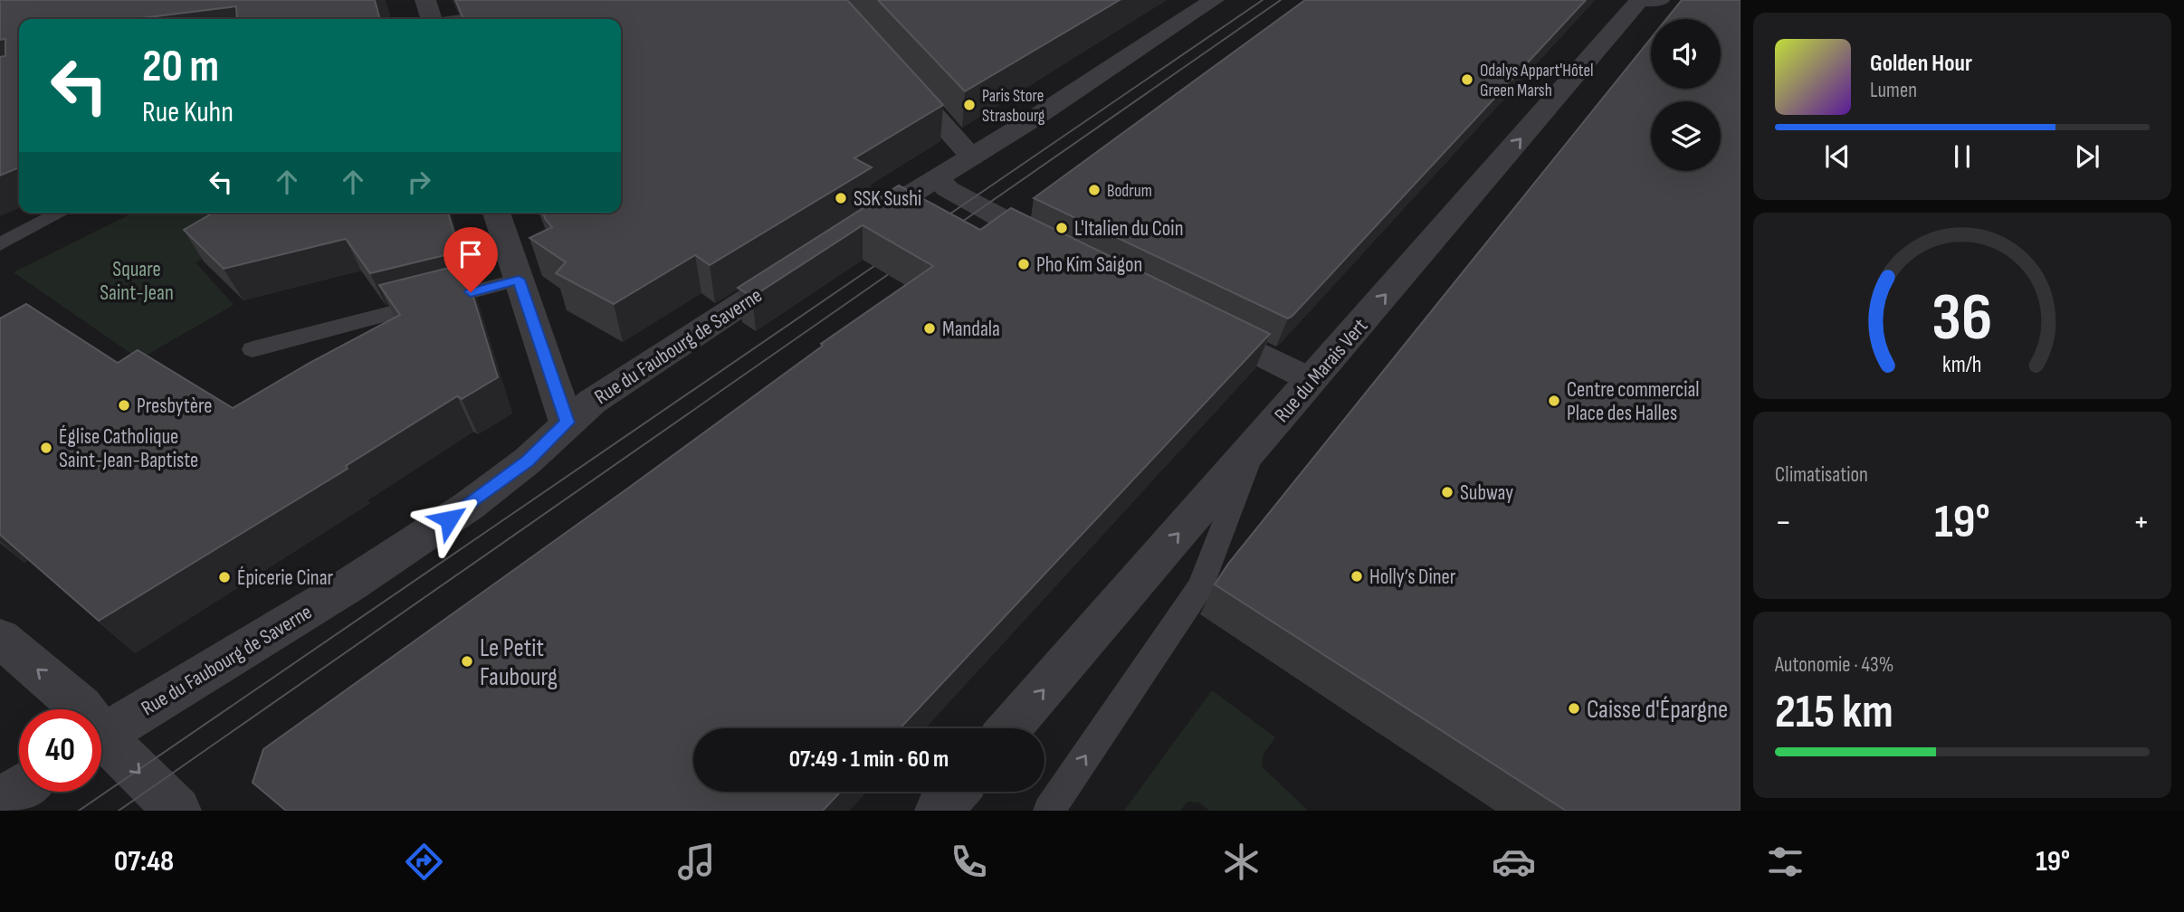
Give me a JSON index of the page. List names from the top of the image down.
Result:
{
  "streets": {
    "street": ["Rue du Faubourg de Saverne", "Rue du Marais Vert"]
  },
  "one_way": ["Rue du Marais Vert"],
  "parks": ["Square Saint-Jean"],
  "places": [
    "Odalys Appart'Hôtel Green Marsh",
    "Paris Store Strasbourg",
    "Bodrum",
    "SSK Sushi",
    "L'Italien du Coin",
    "Pho Kim Saigon",
    "Mandala",
    "Centre commercial Place des Halles",
    "Presbytère",
    "Église Catholique Saint-Jean-Baptiste",
    "Subway",
    "Holly’s Diner",
    "Épicerie Cinar",
    "Le Petit Faubourg",
    "Caisse d'Épargne"
  ],
  "page": {
    "turn": ["20 m", "Rue Kuhn"],
    "song": ["Golden Hour", "Lumen"],
    "tile": [
      "Climatisation",
      ["Autonomie · 43%", "215 km"]
    ],
    "heat": ["−", "19°", "+"],
    "limit": "40",
    "trip": "07:49 · 1 min · 60 m",
    "tabs": ["07:48", "19°"],
    "gauge": ["36", "km/h"]
  }
}
